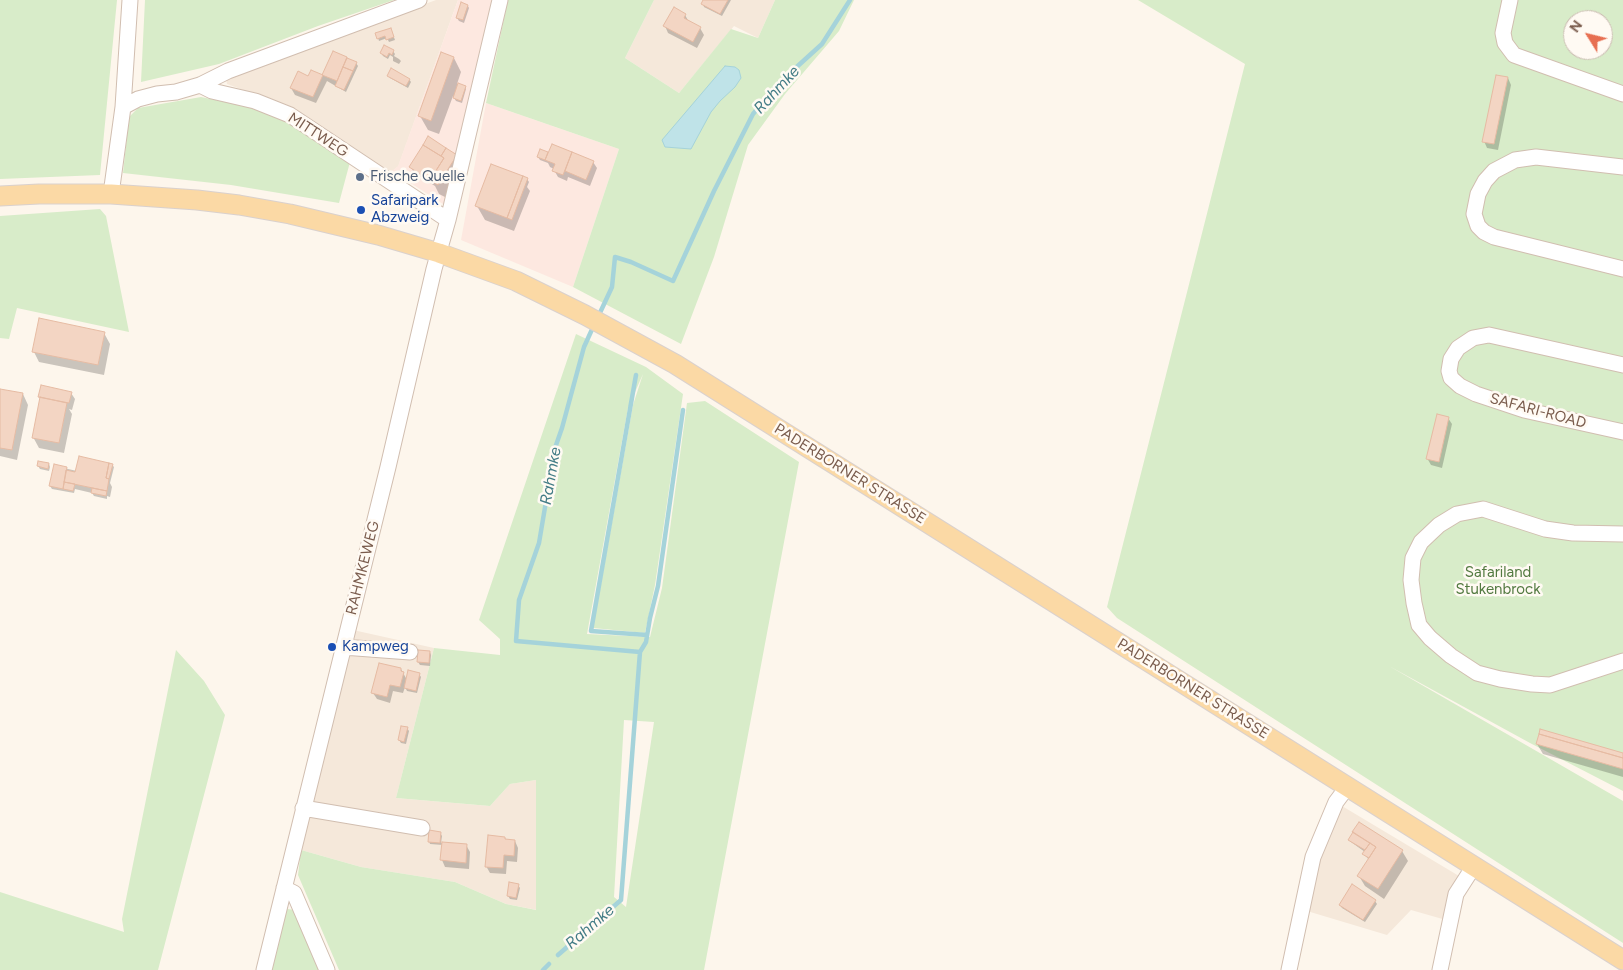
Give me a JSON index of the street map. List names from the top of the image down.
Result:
{
  "streets": {
    "main road": ["PADERBORNER STRASSE"],
    "street": ["MITTWEG", "SAFARI-ROAD", "RAHMKEWEG"]
  },
  "crossings": [
    ["PADERBORNER STRASSE", "RAHMKEWEG"]
  ],
  "water": ["Rahmke"],
  "parks": ["Safariland Stukenbrock"],
  "places": ["Frische Quelle", "Safaripark Abzweig", "Kampweg"],
  "north": "top left"
}
